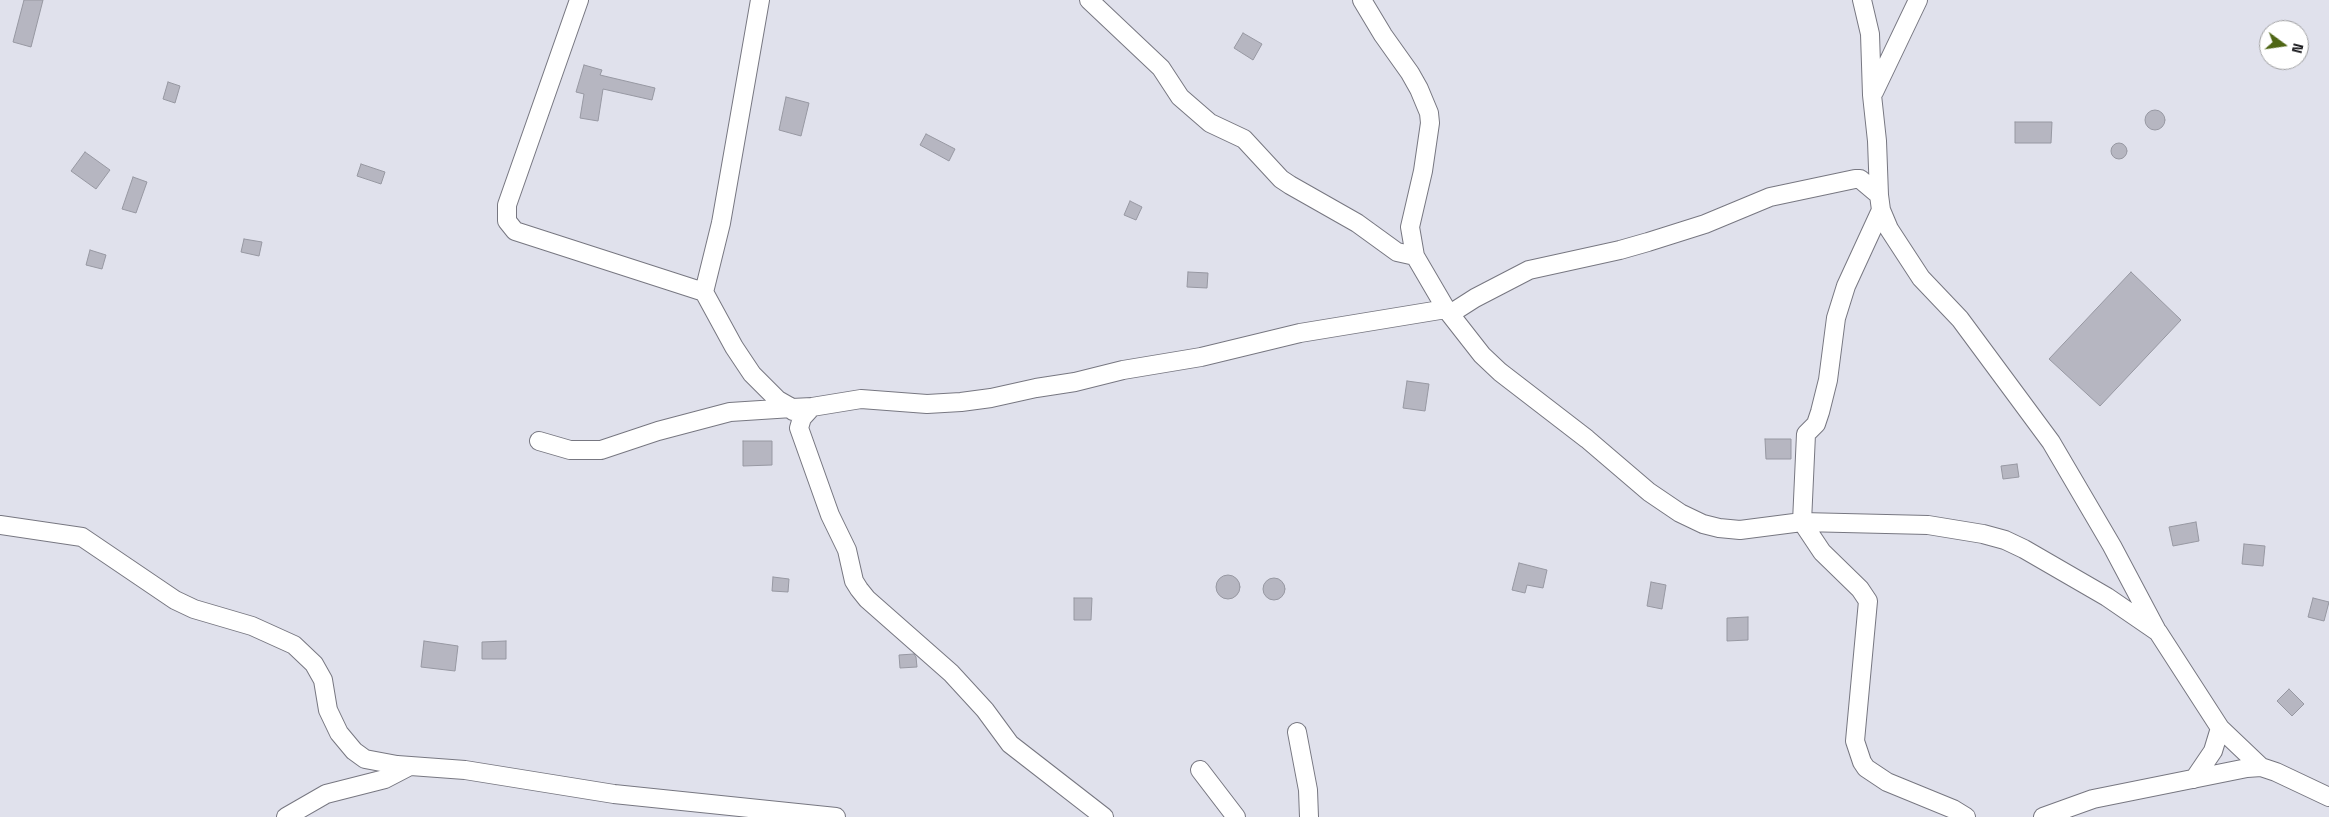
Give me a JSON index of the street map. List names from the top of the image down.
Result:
{
  "north": "right"
}
